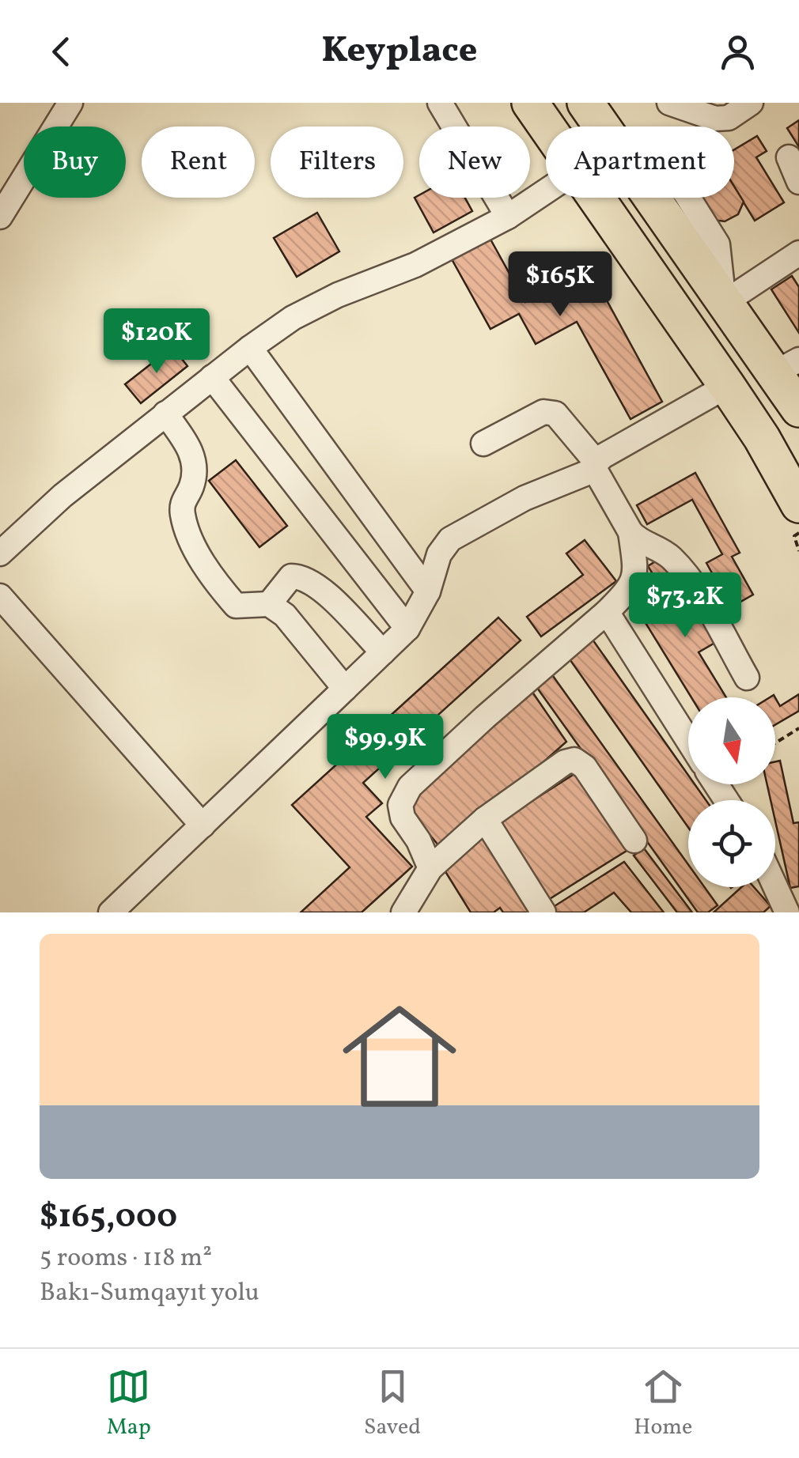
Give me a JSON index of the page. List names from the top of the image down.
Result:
{
  "north": "bottom",
  "page": {
    "header": "Keyplace",
    "chip": [
      "Buy",
      "Rent",
      "Filters",
      "New",
      "Apartment"
    ],
    "price": [
      "$165K",
      "$120K",
      "$73.2K",
      "$99.9K"
    ],
    "list": [
      {
        "name": "$165,000",
        "note": "5 rooms · 118 m² · Bakı-Sumqayıt yolu"
      }
    ],
    "tabs": ["Map", "Saved", "Home"]
  }
}
